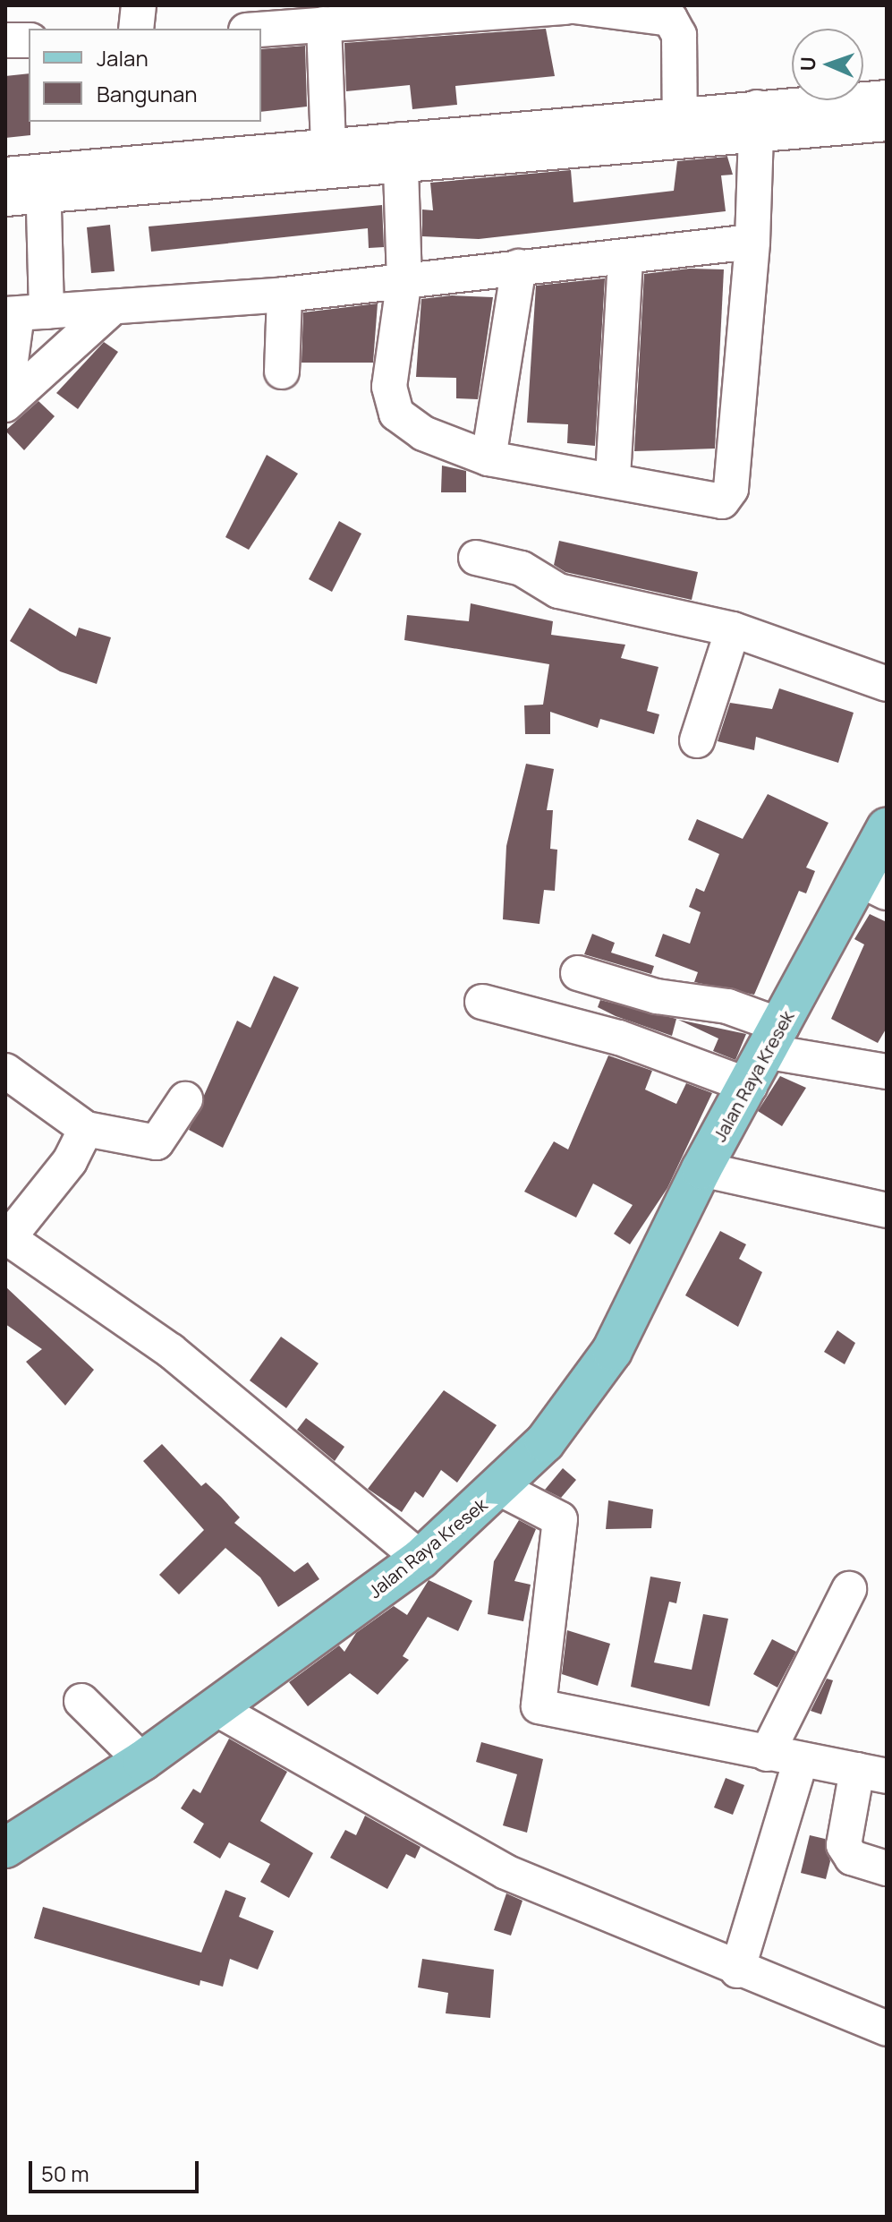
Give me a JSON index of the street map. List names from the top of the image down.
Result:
{
  "streets": {
    "main road": ["Jalan Raya Kresek"]
  },
  "legend": ["Jalan", "Bangunan"],
  "scale_bar": "50 m",
  "north": "left"
}
